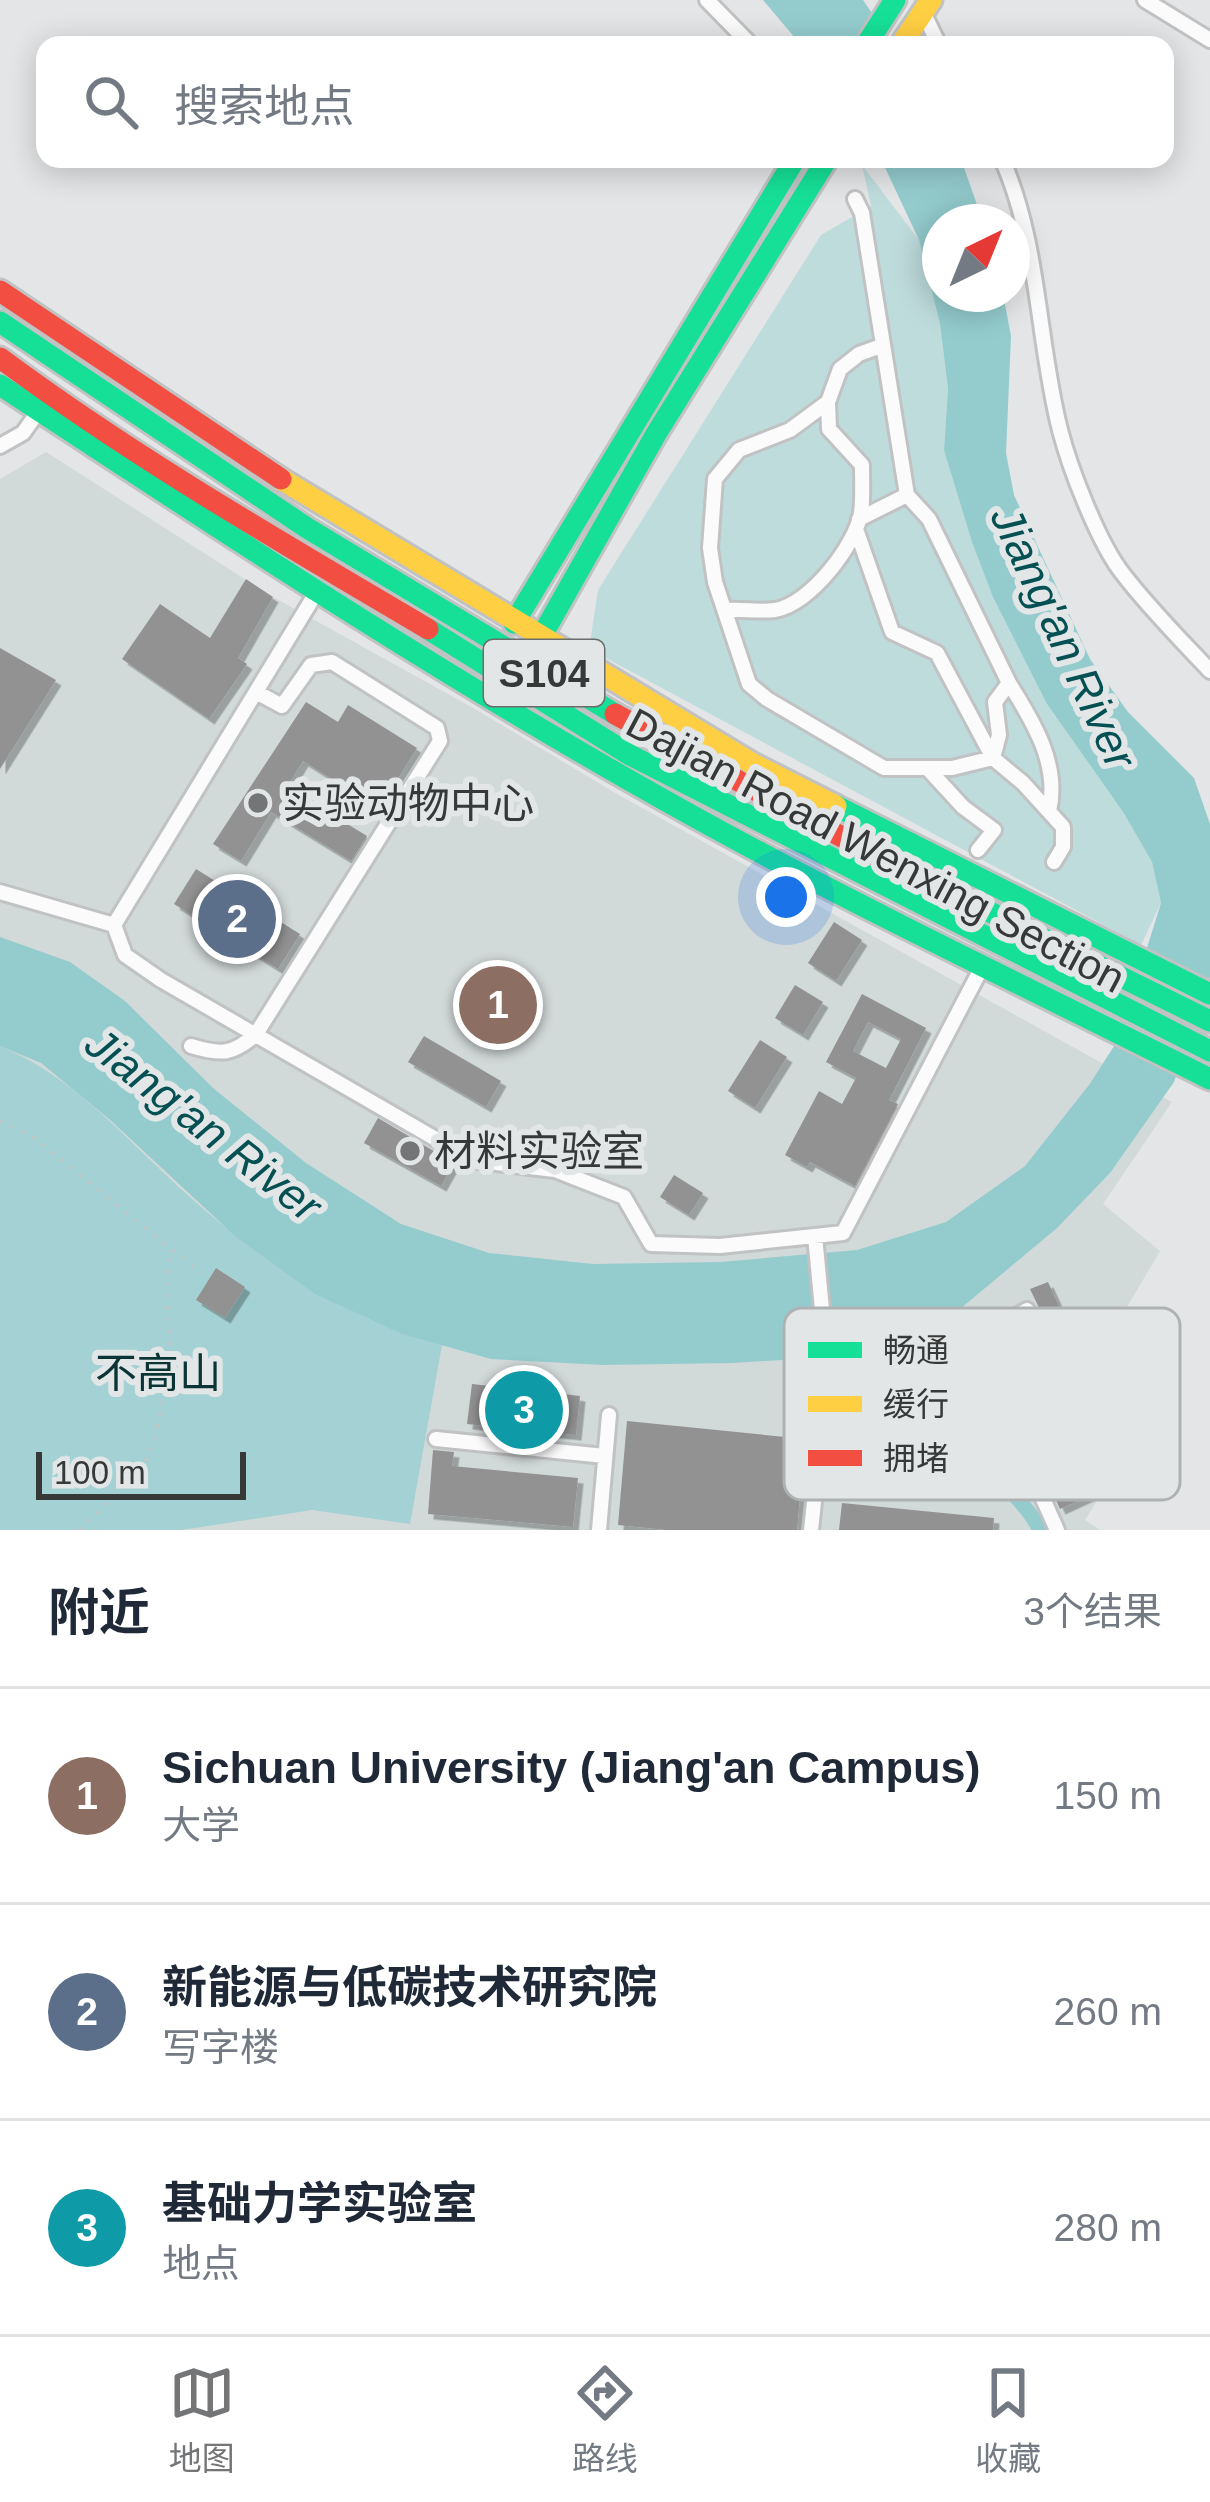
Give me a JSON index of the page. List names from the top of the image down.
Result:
{
  "streets": {
    "street": ["S104", "Dajian Road Wenxing Section"]
  },
  "water": ["Jiang'an River"],
  "parks": ["不高山"],
  "places": ["实验动物中心", "材料实验室"],
  "legend": ["畅通", "缓行", "拥堵"],
  "scale_bar": "100 m",
  "north": "top right",
  "page": {
    "search": "搜索地点",
    "pins": ["2", "1", "3"],
    "scale": "100 m",
    "heading": ["附近", "3个结果"],
    "list": [
      {
        "mark": "1",
        "name": "Sichuan University (Jiang'an Campus)",
        "note": "大学",
        "value": "150 m"
      },
      {
        "mark": "2",
        "name": "新能源与低碳技术研究院",
        "note": "写字楼",
        "value": "260 m"
      },
      {
        "mark": "3",
        "name": "基础力学实验室",
        "note": "地点",
        "value": "280 m"
      }
    ],
    "nav": ["地图", "路线", "收藏"]
  }
}
